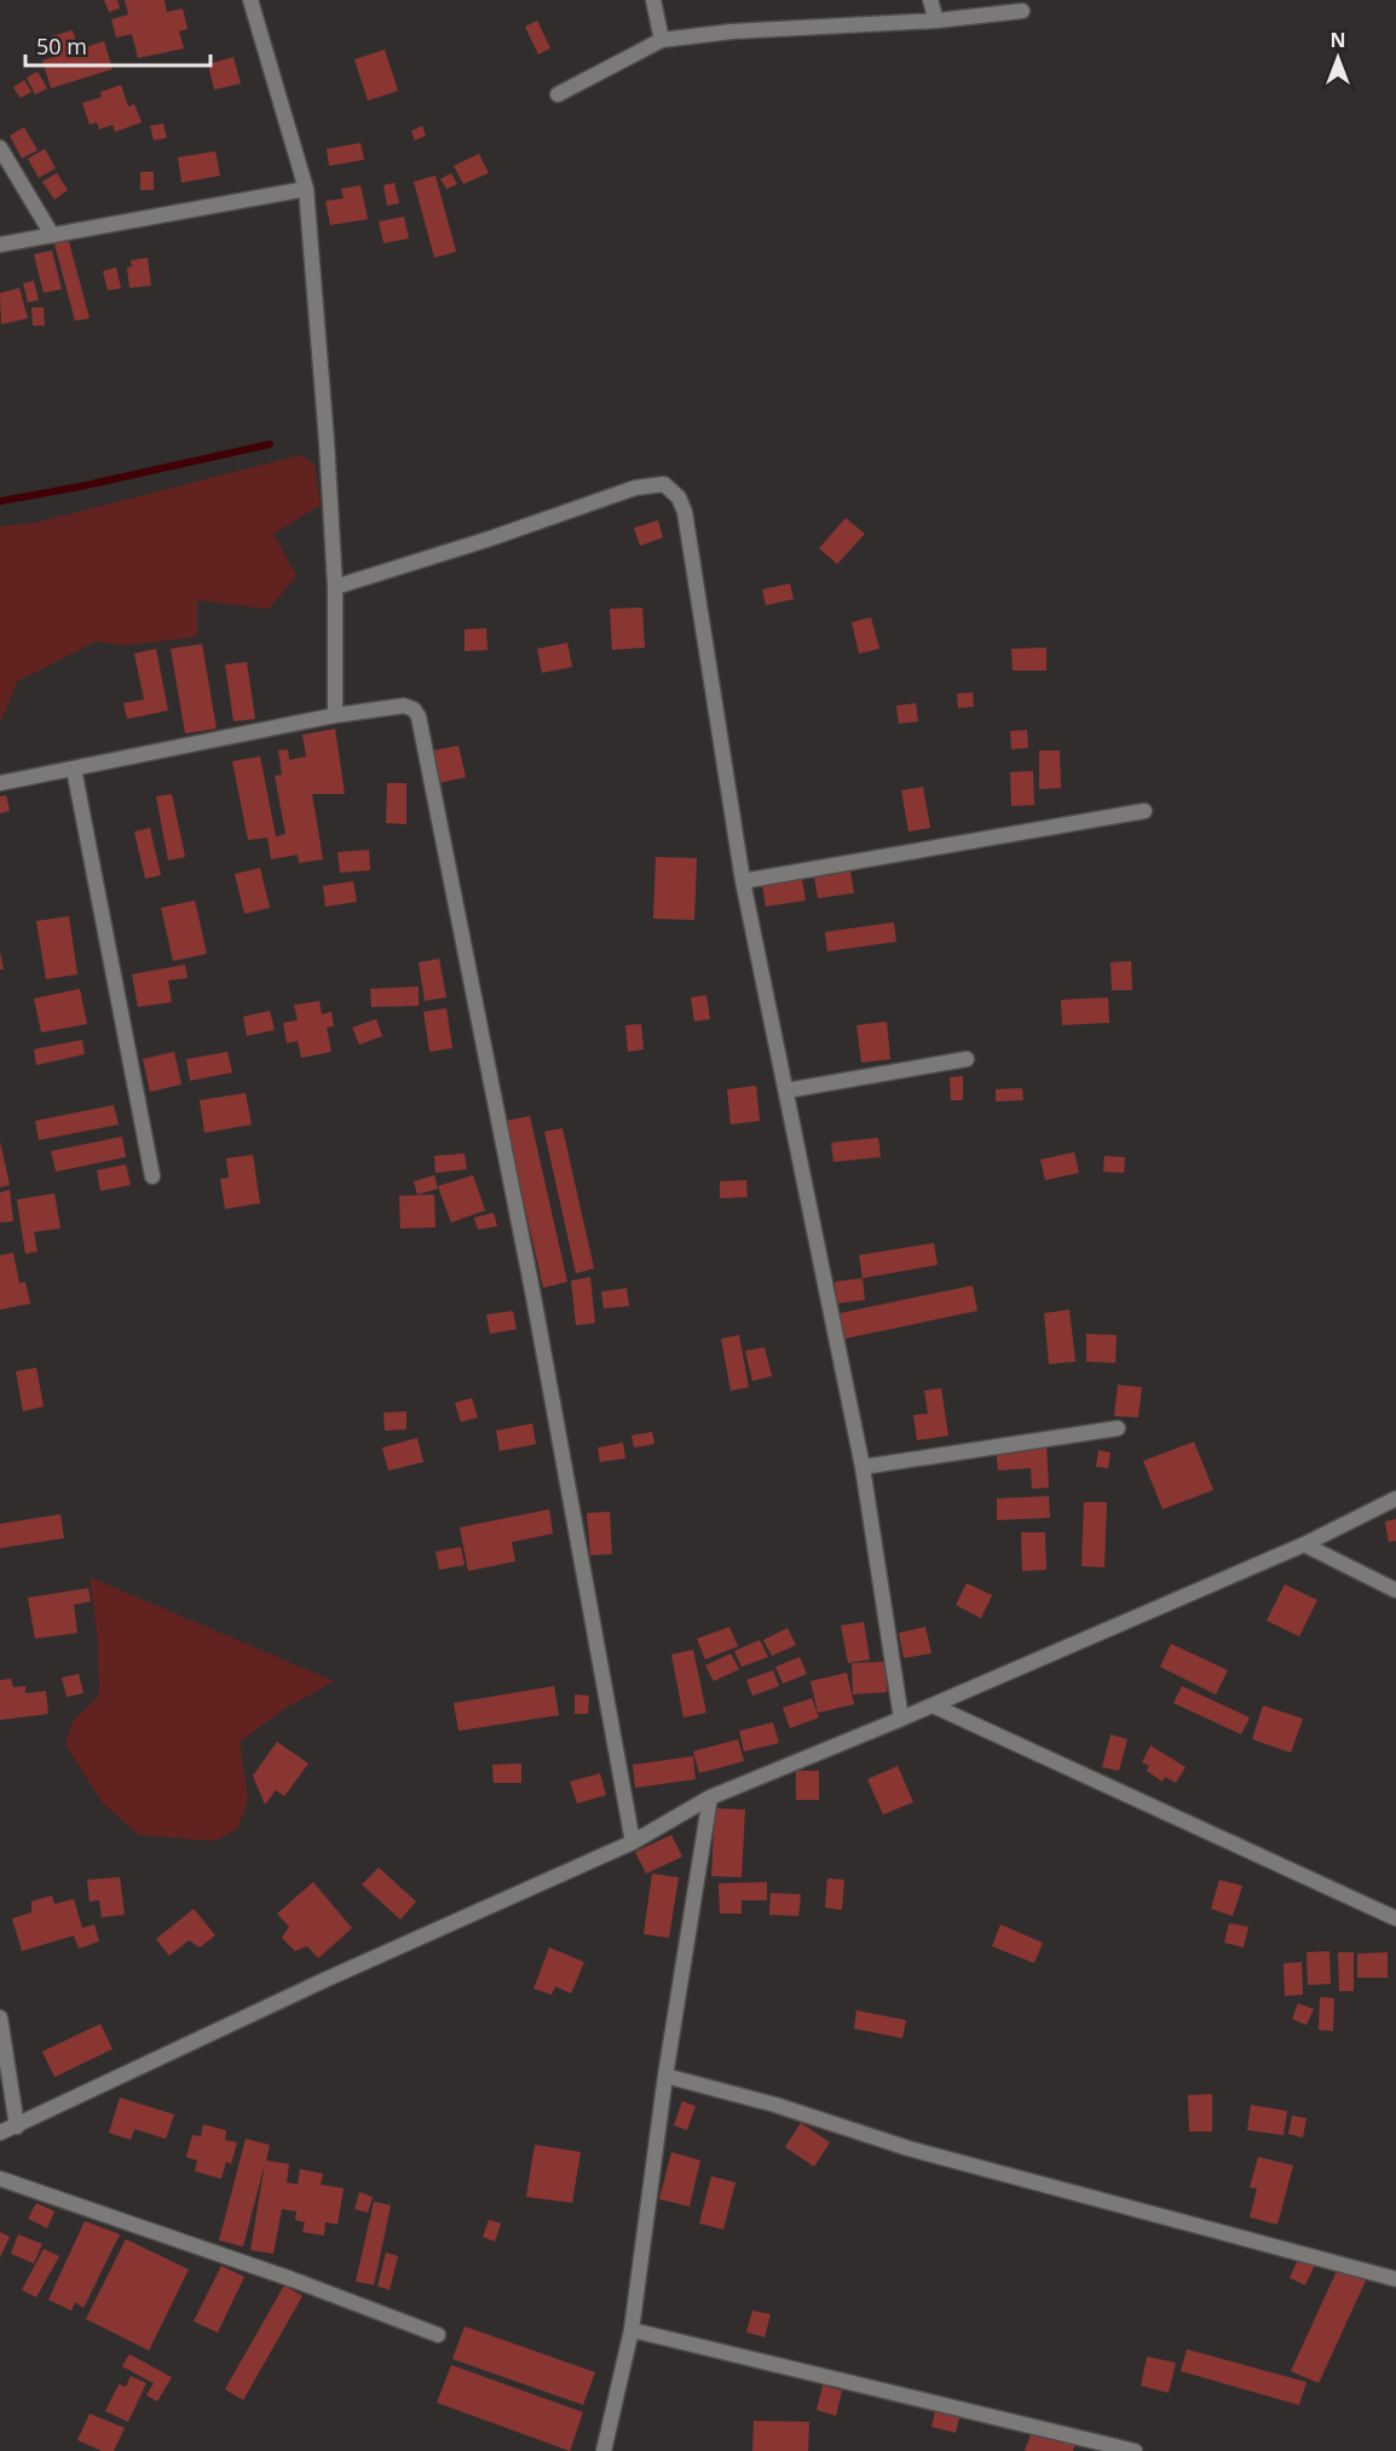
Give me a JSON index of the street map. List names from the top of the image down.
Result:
{
  "scale_bar": "50 m",
  "north": "top"
}
